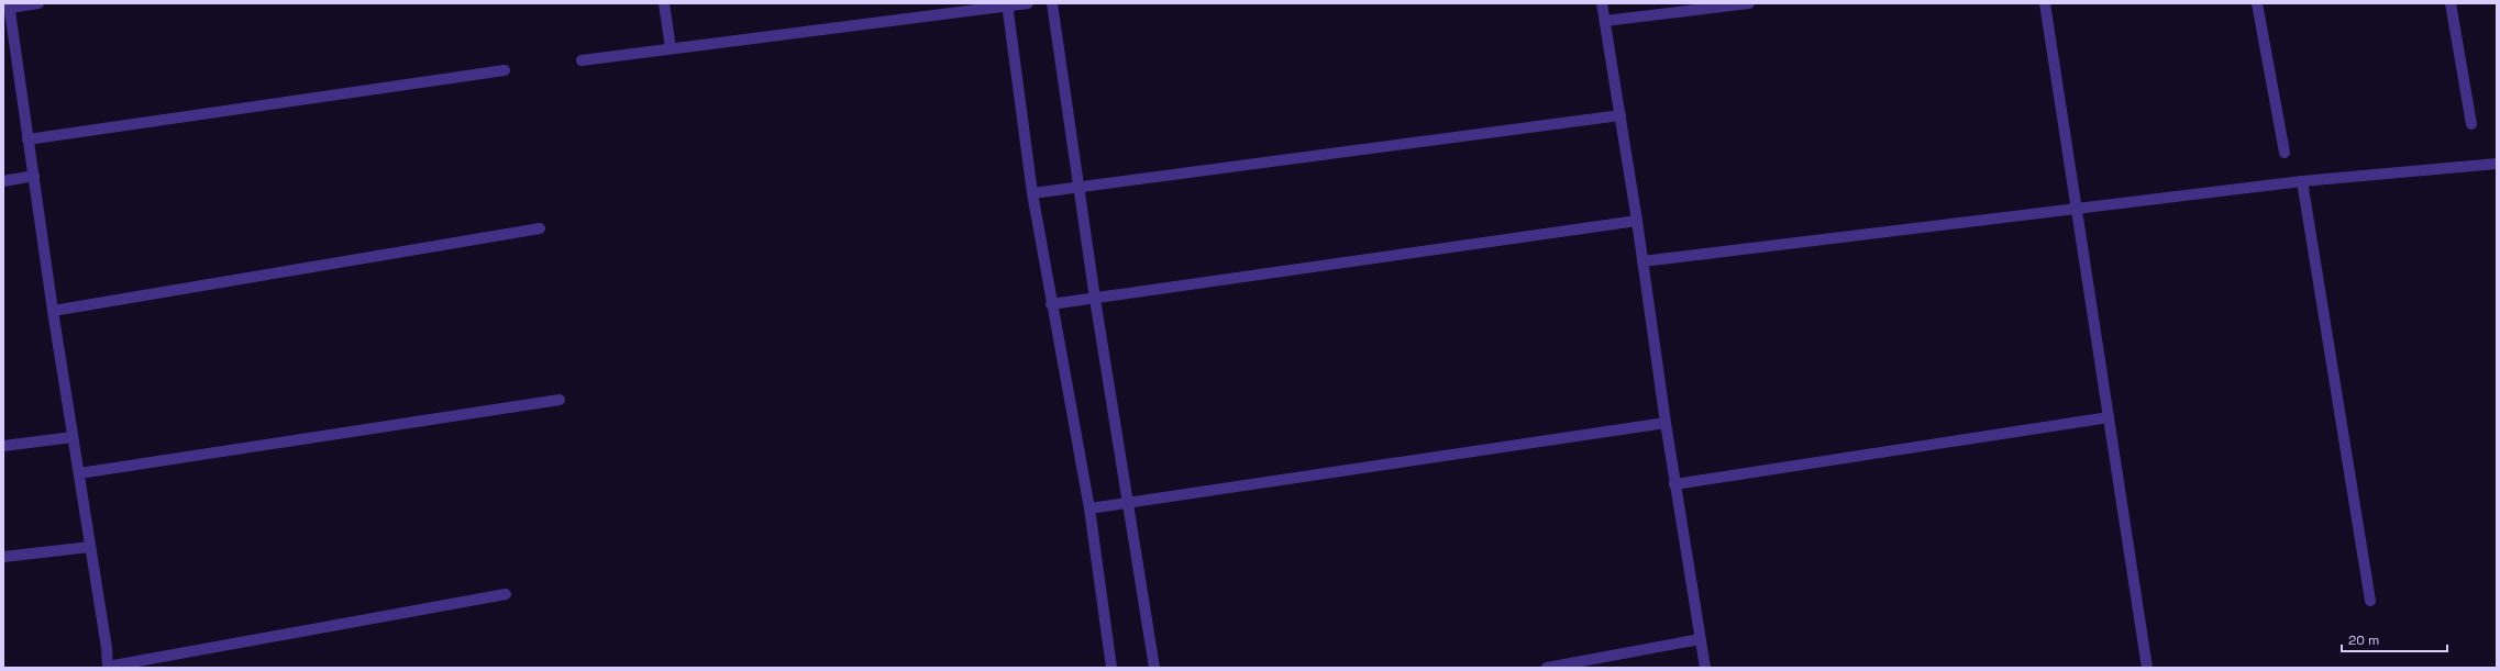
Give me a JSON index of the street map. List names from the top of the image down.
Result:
{
  "scale_bar": "20 m"
}
